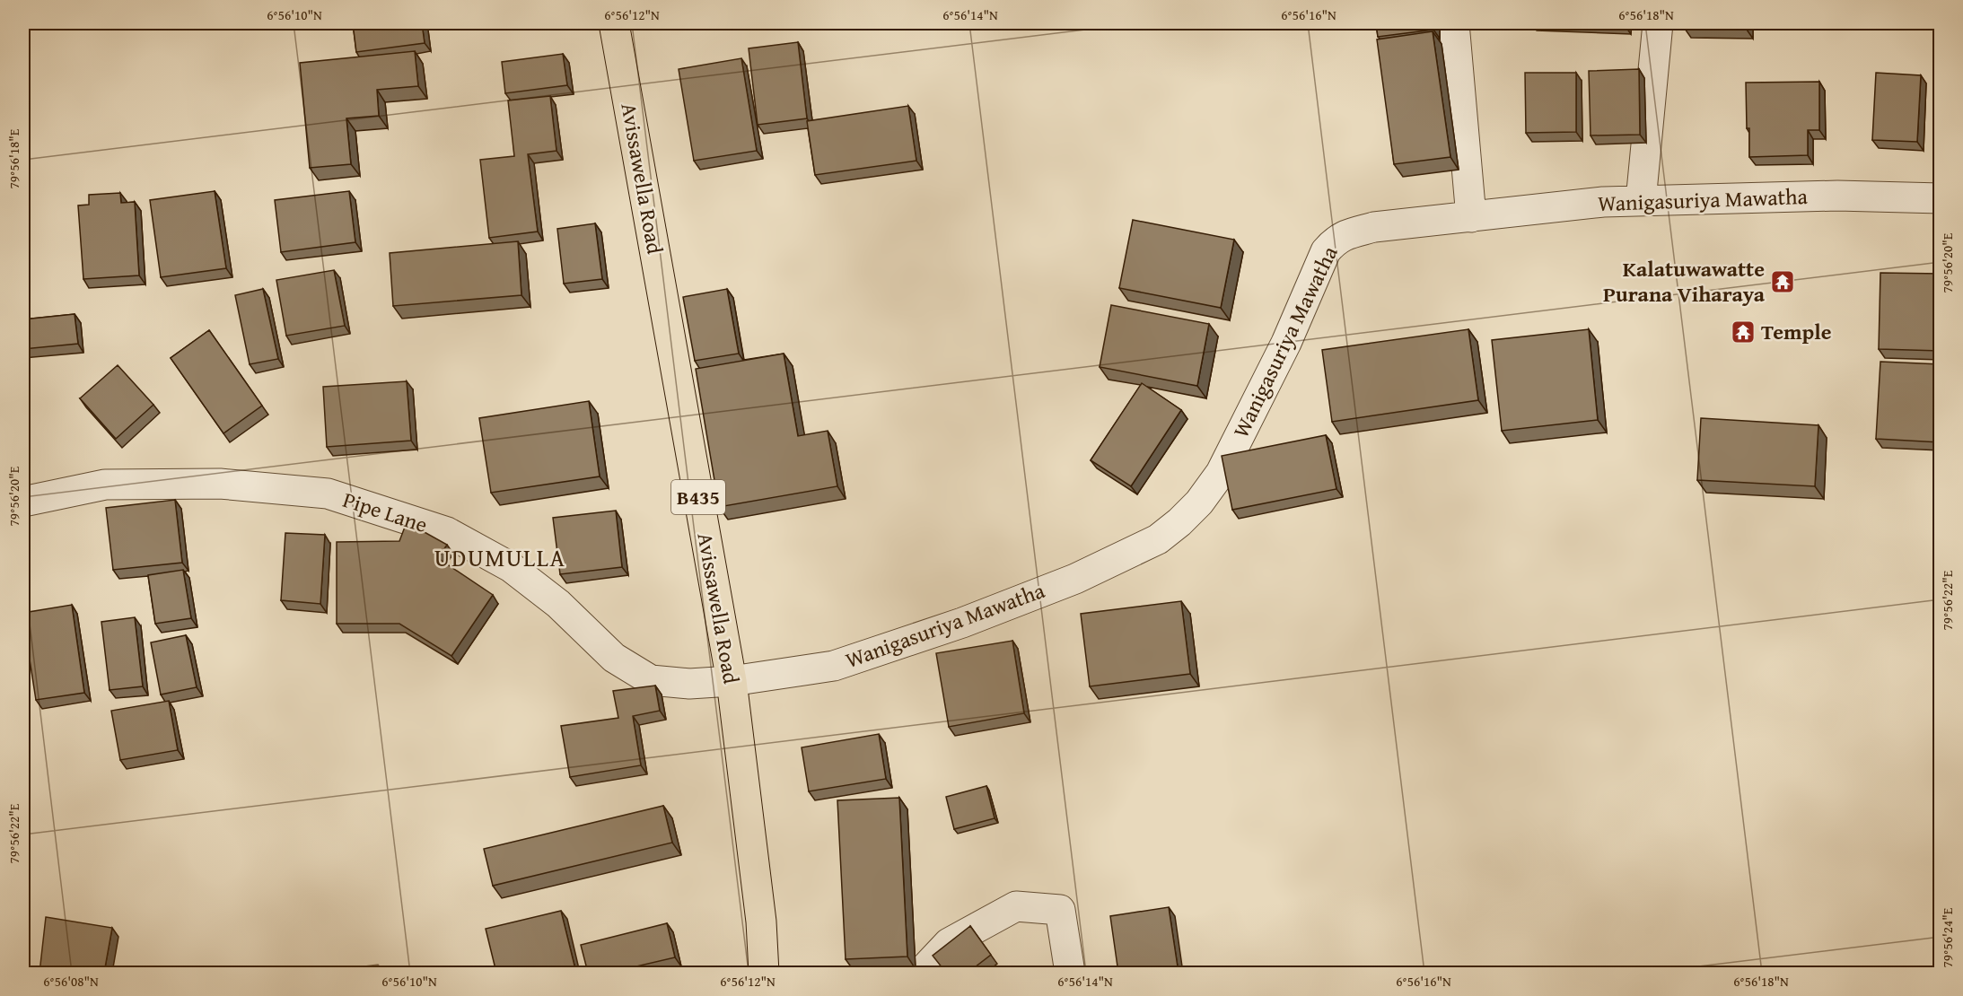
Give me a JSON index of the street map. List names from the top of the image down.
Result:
{
  "streets": {
    "main road": ["Avissawella Road", "B435"],
    "street": ["Wanigasuriya Mawatha", "Pipe Lane"]
  },
  "crossings": [
    ["Avissawella Road", "Wanigasuriya Mawatha"],
    ["Avissawella Road", "Pipe Lane"],
    ["Wanigasuriya Mawatha", "Pipe Lane"]
  ],
  "districts": ["UDUMULLA"],
  "places": {
    "temple": ["Kalatuwawatte Purana Viharaya", "Temple"]
  },
  "coordinates": [
    "6°56'10\"N",
    "6°56'12\"N",
    "6°56'14\"N",
    "6°56'16\"N",
    "6°56'18\"N",
    "79°56'18\"E",
    "79°56'20\"E",
    "79°56'22\"E",
    "79°56'24\"E",
    "6°56'08\"N"
  ]
}
